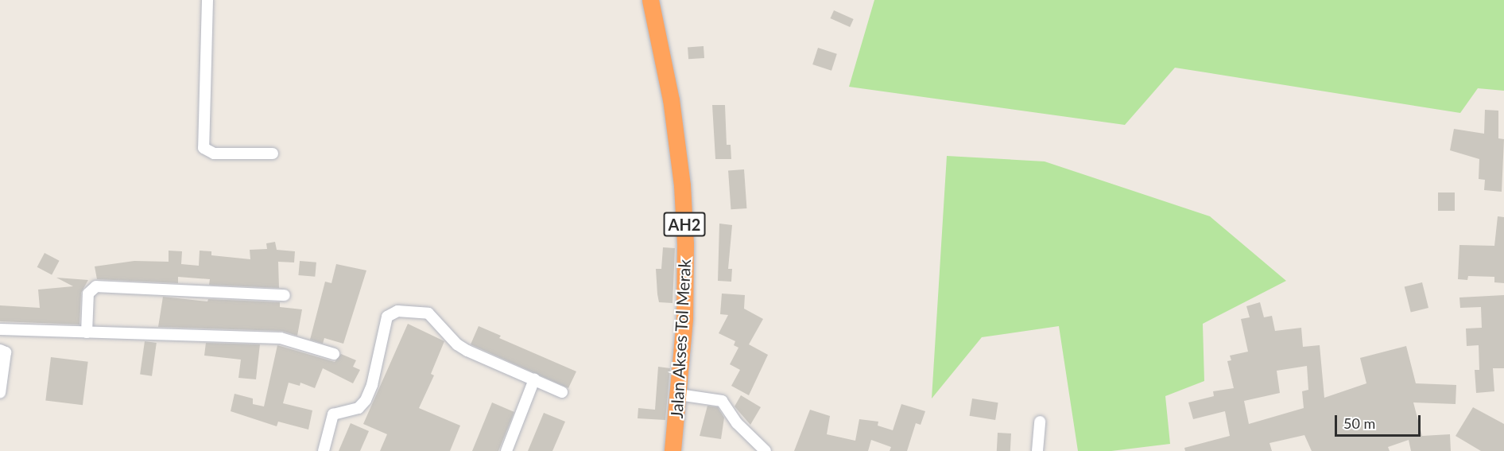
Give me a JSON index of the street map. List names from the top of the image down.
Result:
{
  "streets": {
    "highway": ["AH2", "Jalan Akses Tol Merak"]
  },
  "scale_bar": "50 m"
}
